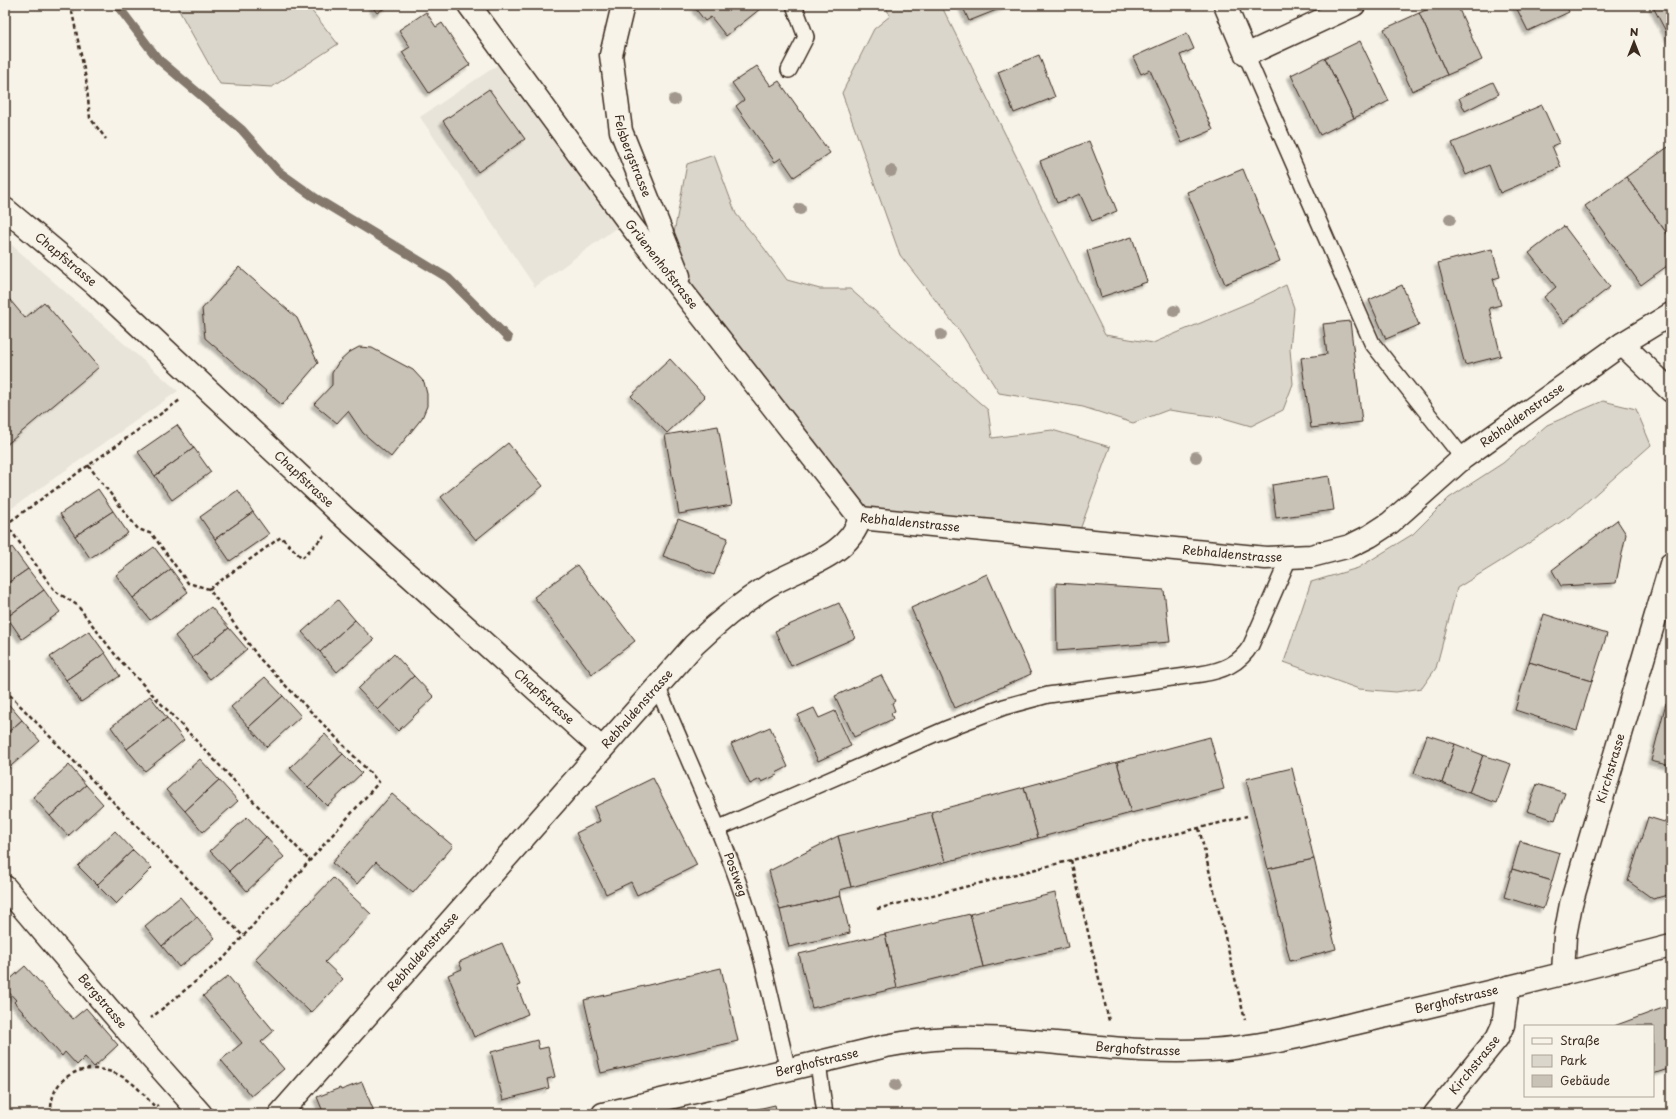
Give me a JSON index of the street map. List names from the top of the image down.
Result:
{
  "streets": {
    "street": [
      "Felsbergstrasse",
      "Chapfstrasse",
      "Grüenenhofstrasse",
      "Rebhaldenstrasse",
      "Kirchstrasse",
      "Berghofstrasse",
      "Bergstrasse"
    ],
    "lane": ["Postweg"]
  },
  "crossings": [
    ["Felsbergstrasse", "Grüenenhofstrasse"],
    ["Chapfstrasse", "Rebhaldenstrasse"],
    ["Grüenenhofstrasse", "Rebhaldenstrasse"],
    ["Rebhaldenstrasse", "Postweg"],
    ["Kirchstrasse", "Berghofstrasse"],
    ["Postweg", "Berghofstrasse"]
  ],
  "legend": ["Straße", "Park", "Gebäude"],
  "north": "top"
}
